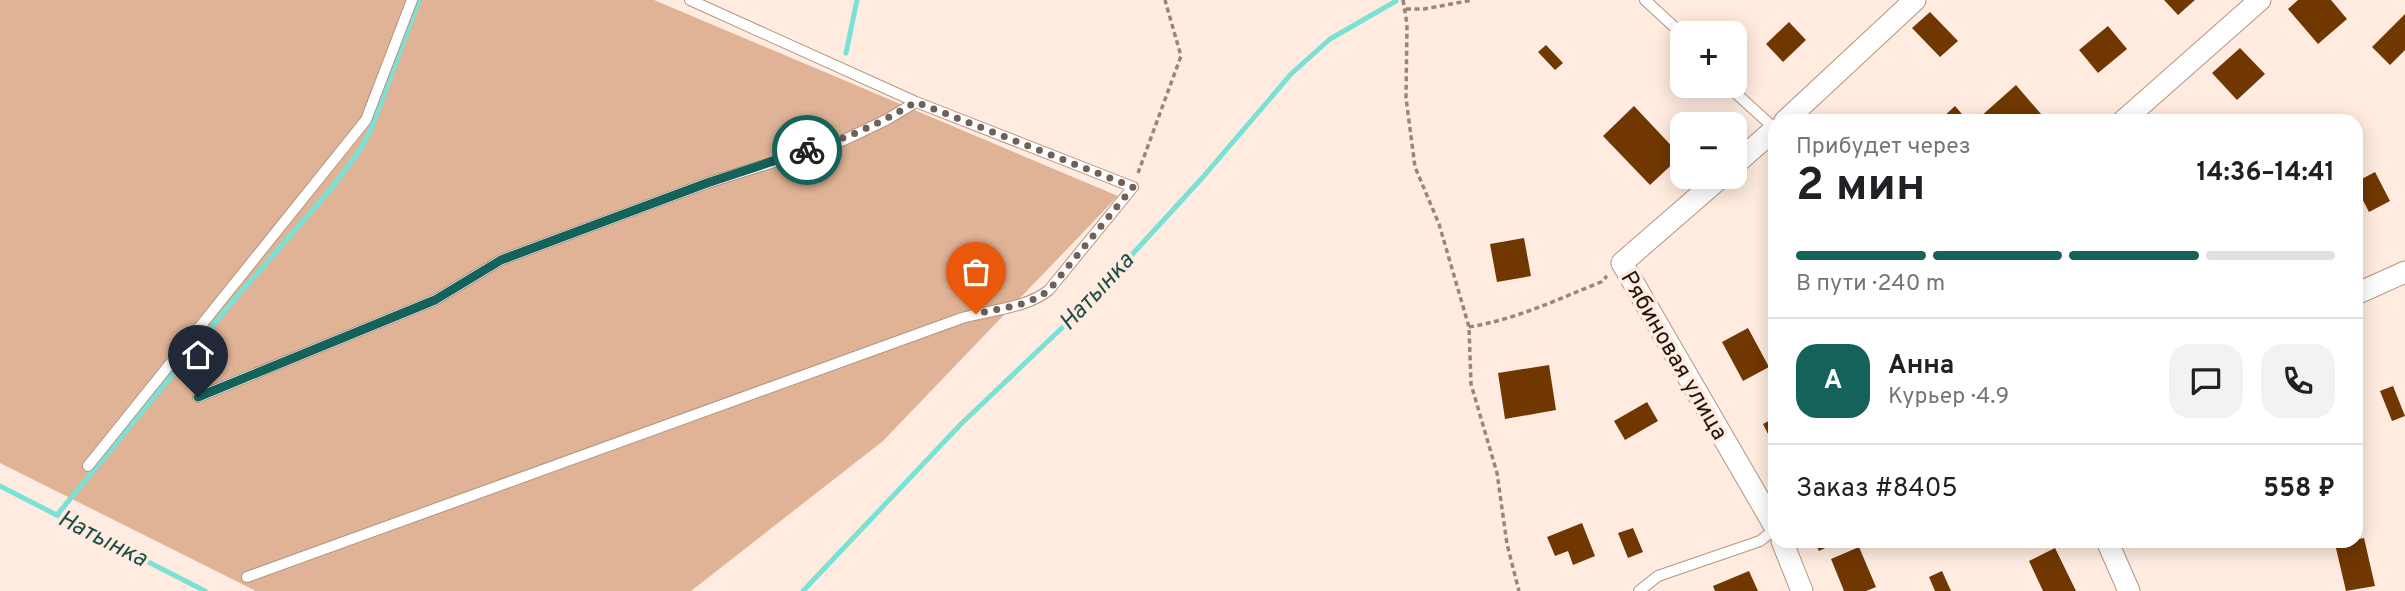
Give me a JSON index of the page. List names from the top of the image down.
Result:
{
  "streets": {
    "street": ["Рябиновая улица"]
  },
  "water": ["Натынка"],
  "page": {
    "map_buttons": ["+", "−"],
    "heading": ["2 мин", "Прибудет через", "14:36–14:41"],
    "panel": [
      "Анна",
      "Курьер · 4.9",
      "Заказ #8405",
      "558 ₽"
    ],
    "bar": "В пути · 240 m",
    "round": "А"
  }
}
